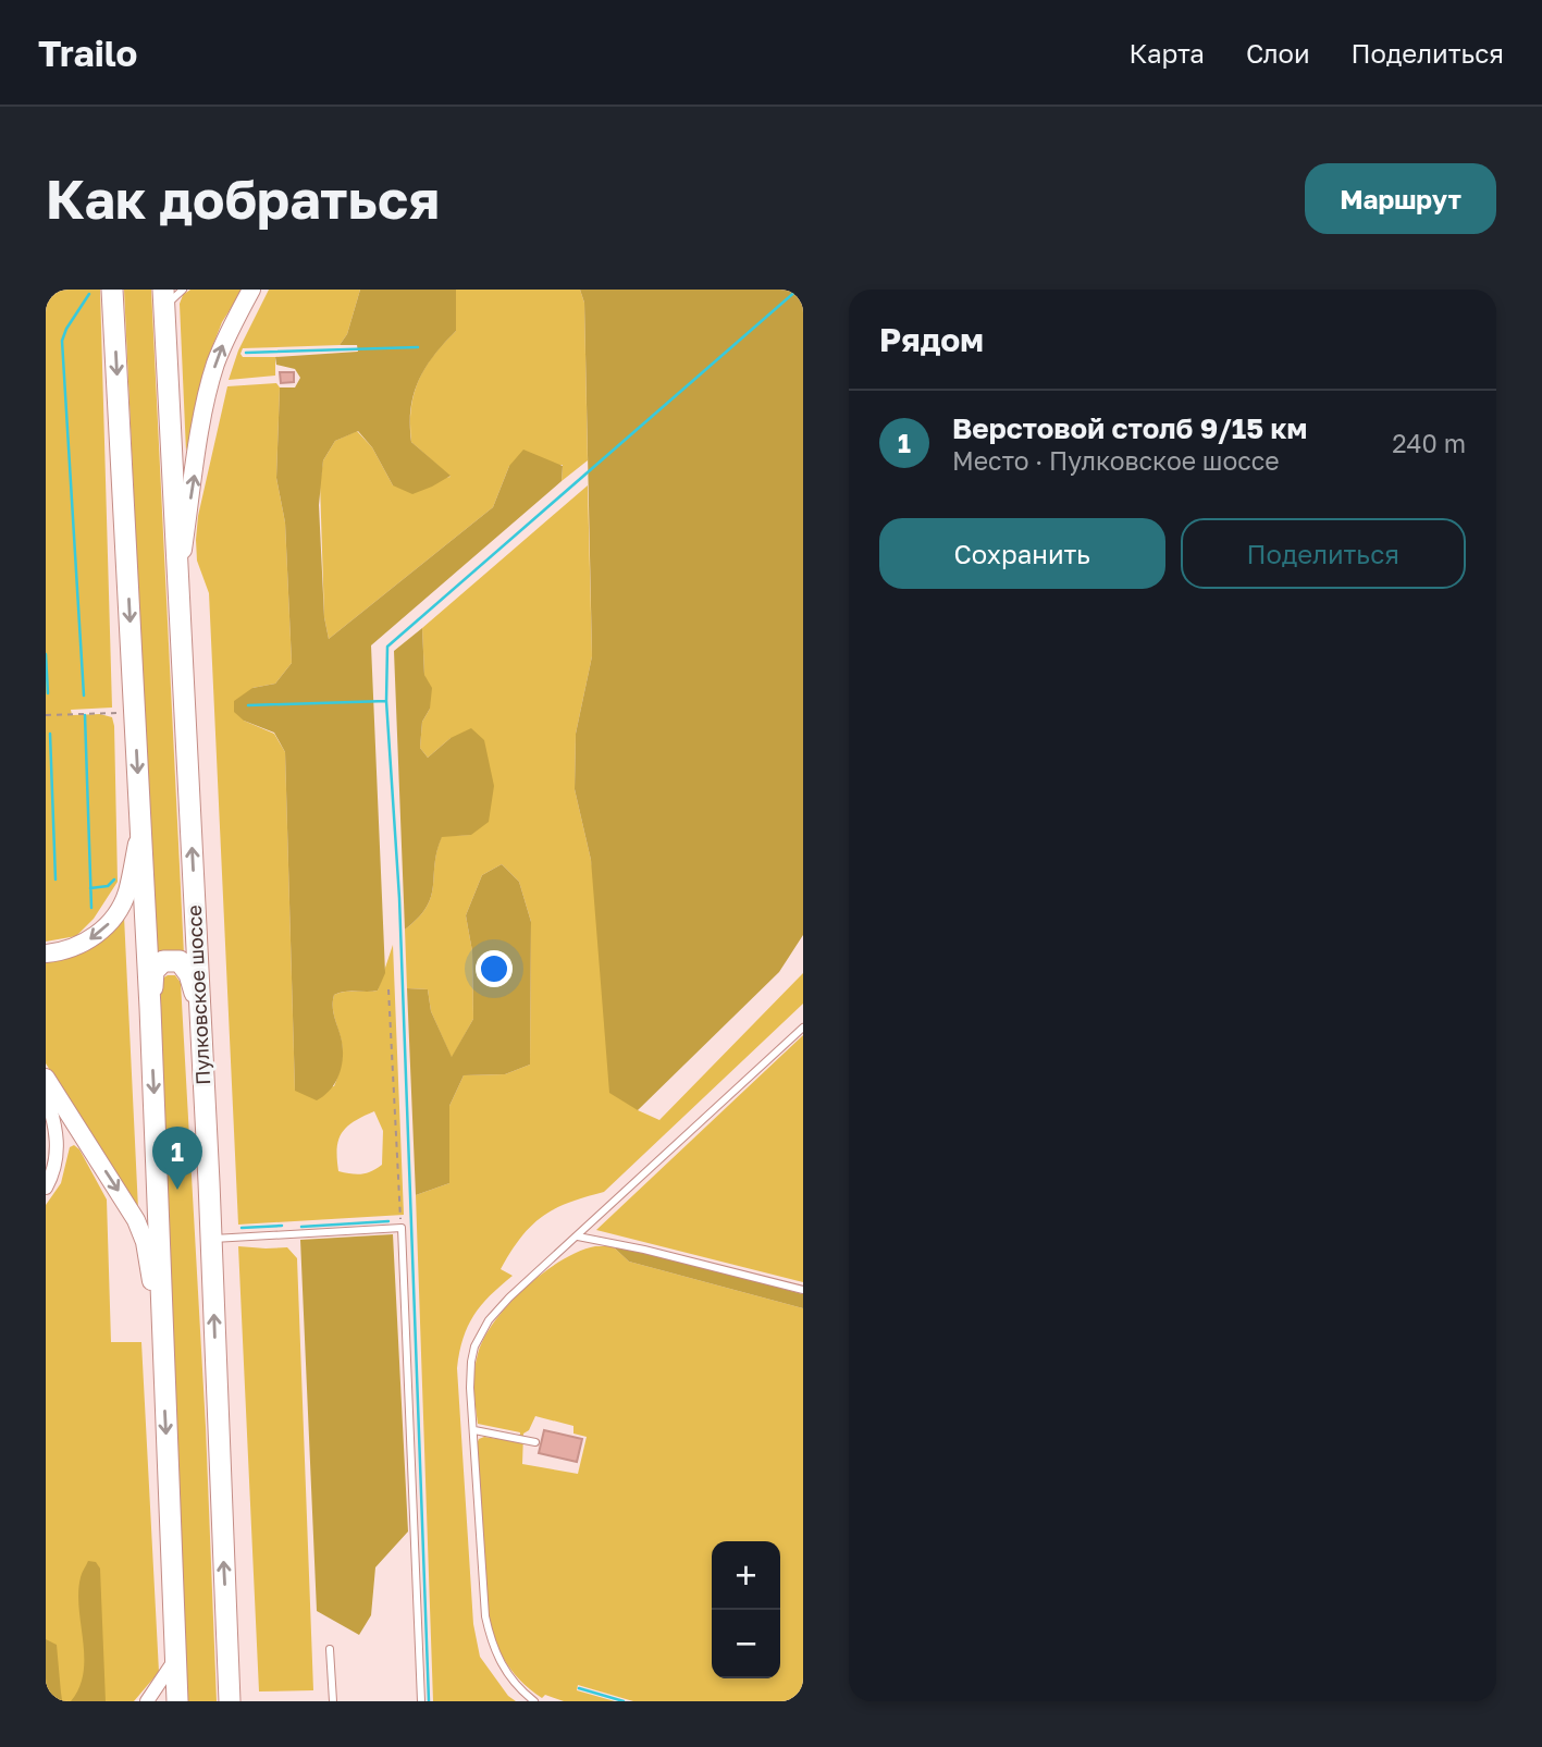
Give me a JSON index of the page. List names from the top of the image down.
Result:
{
  "streets": {
    "highway": ["Пулковское шоссе"]
  },
  "page": {
    "header": "Trailo",
    "nav": ["Карта", "Слои", "Поделиться"],
    "buttons": [
      "Маршрут",
      ["Сохранить", "Поделиться"]
    ],
    "title": "Как добраться",
    "heading": "Рядом",
    "list": [
      {
        "mark": "1",
        "name": "Верстовой столб 9/15 км",
        "note": "Место · Пулковское шоссе",
        "value": "240 m"
      }
    ],
    "pins": "1",
    "map_buttons": ["+", "−"]
  }
}
